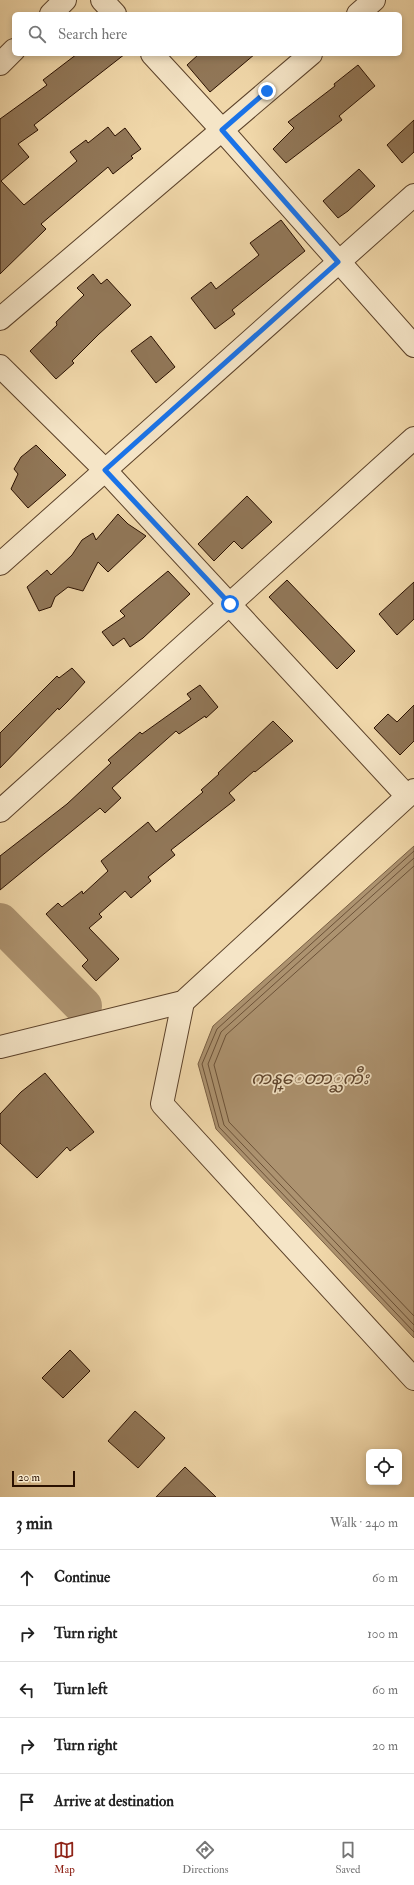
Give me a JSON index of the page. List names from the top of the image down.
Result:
{
  "water": ["ကန္ေတာ္ႀကီး"],
  "scale_bar": "20 m",
  "page": {
    "search": "Search here",
    "scale": "20 m",
    "heading": ["3 min", "Walk · 240 m"],
    "list": [
      ["Continue", "60 m"],
      ["Turn right", "100 m"],
      ["Turn left", "60 m"],
      ["Turn right", "20 m"],
      "Arrive at destination"
    ],
    "nav": ["Map", "Directions", "Saved"]
  }
}
